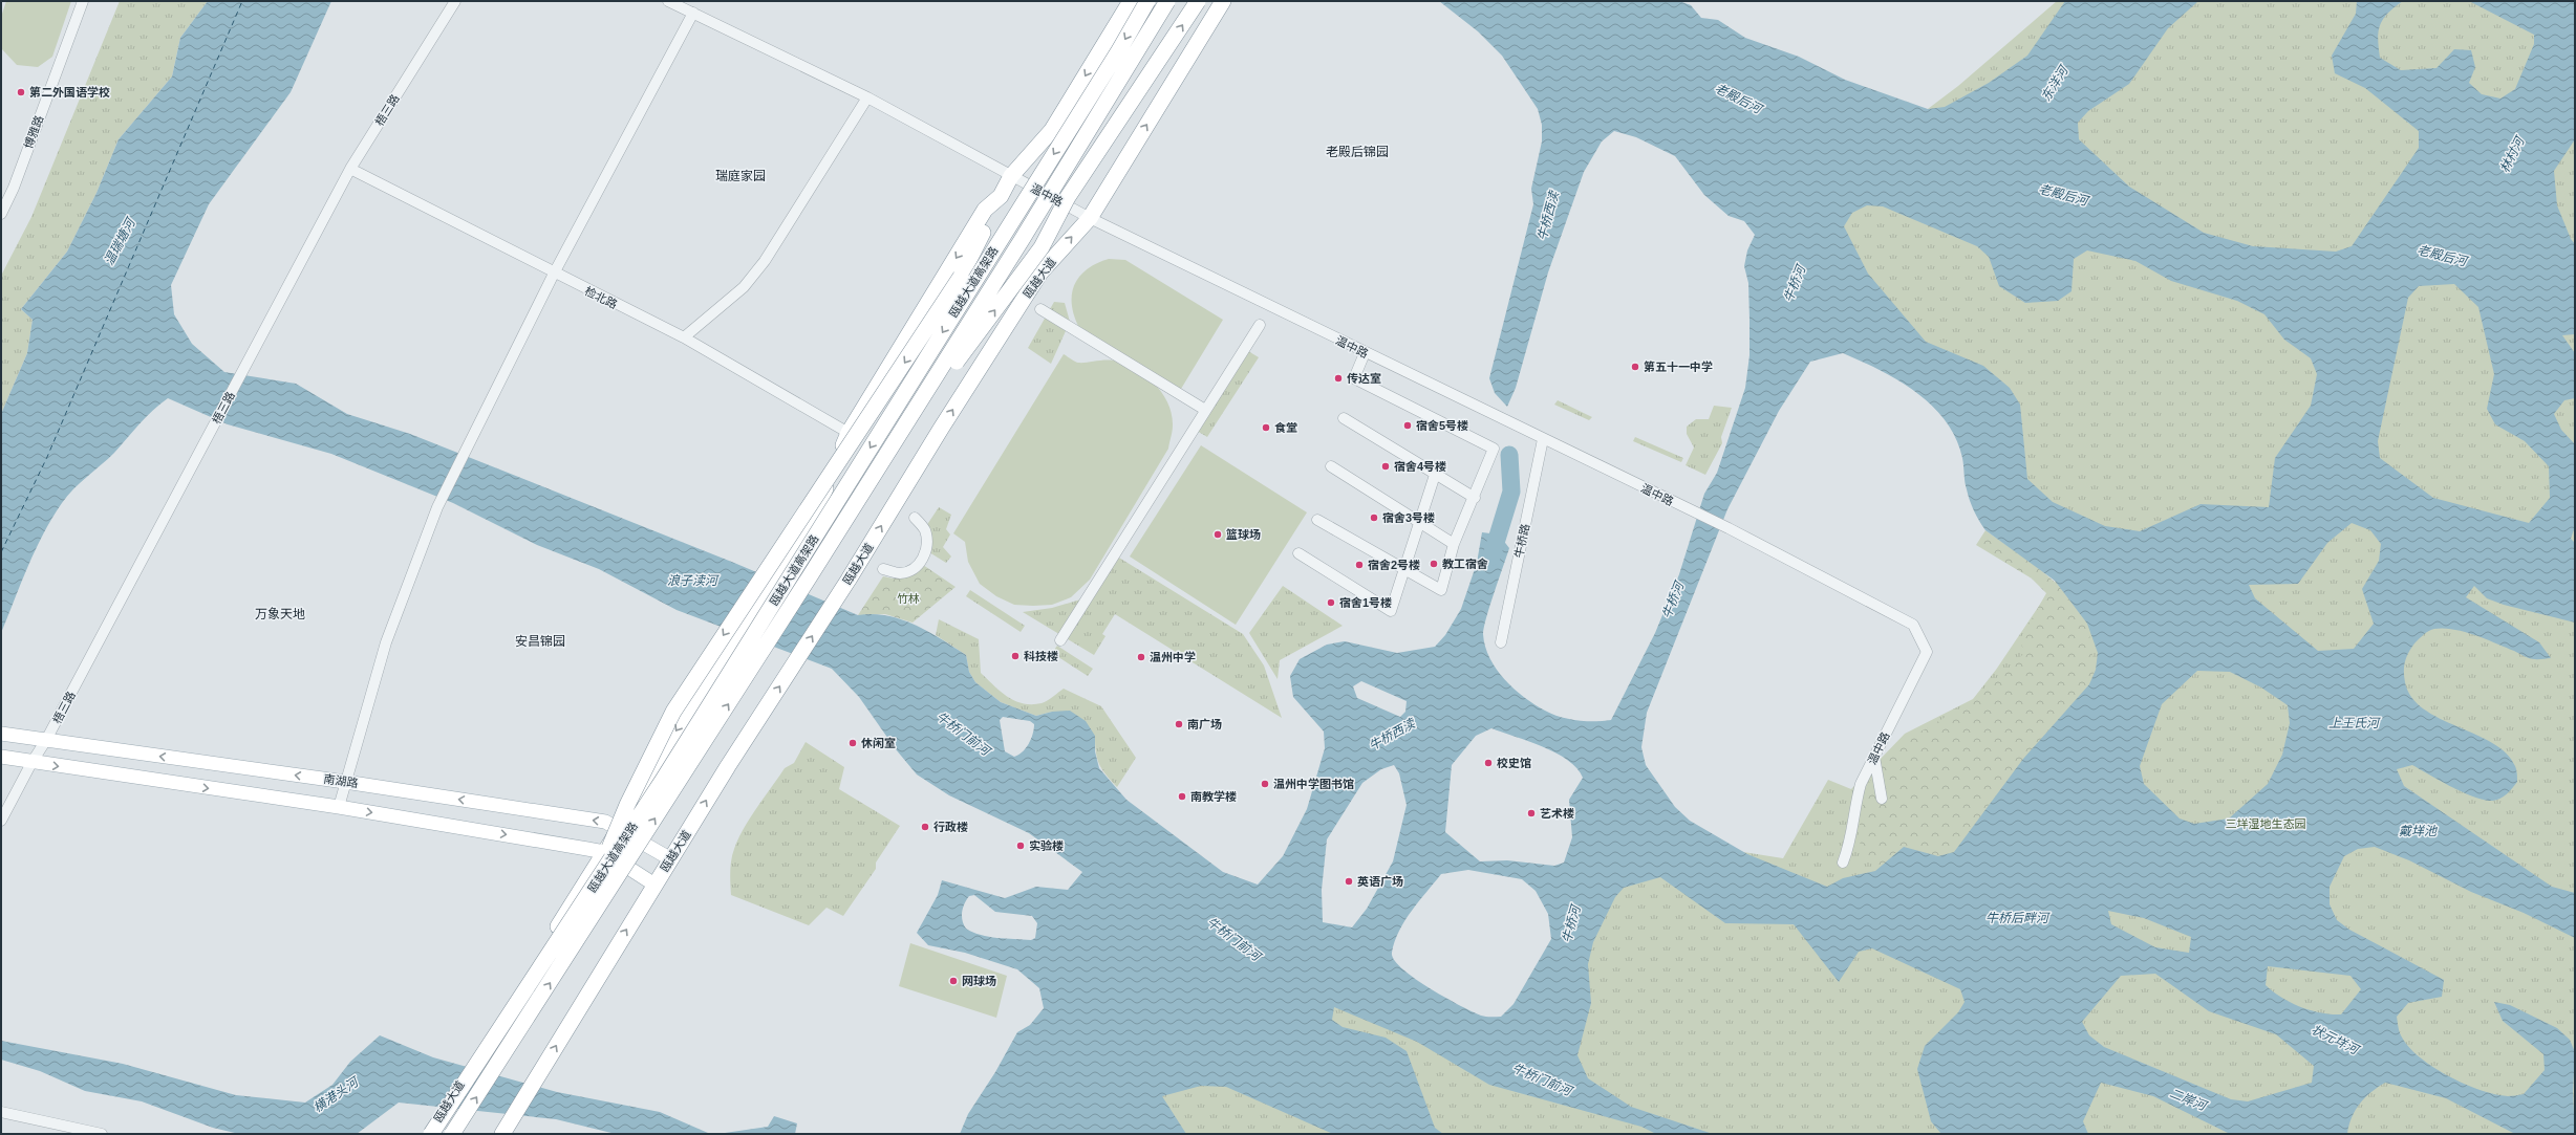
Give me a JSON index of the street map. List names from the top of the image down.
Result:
{
  "streets": {
    "highway": ["瓯越大道", "瓯越大道高架路"],
    "main road": ["南湖路"],
    "street": [
      "梧三路",
      "博雅路",
      "温中路",
      "检北路",
      "牛桥路"
    ]
  },
  "crossings": [
    ["梧三路", "检北路"],
    ["梧三路", "南湖路"],
    ["温中路", "瓯越大道"],
    ["温中路", "牛桥路"],
    ["瓯越大道", "检北路"],
    ["瓯越大道", "南湖路"]
  ],
  "districts": [
    "老殿后锦园",
    "瑞庭家园",
    "万象天地",
    "安昌锦园"
  ],
  "water": [
    "东洋河",
    "老殿后河",
    "林村河",
    "牛桥西渎",
    "温瑞塘河",
    "牛桥河",
    "浪子渎河",
    "上王氏河",
    "牛桥门前河",
    "戴垟池",
    "牛桥后畔河",
    "状元垟河",
    "横港头河",
    "二岸河"
  ],
  "parks": ["竹林", "三垟湿地生态园"],
  "places": [
    "第二外国语学校",
    "第五十一中学",
    "传达室",
    "宿舍5号楼",
    "食堂",
    "宿舍4号楼",
    "宿舍3号楼",
    "篮球场",
    "教工宿舍",
    "宿舍2号楼",
    "宿舍1号楼",
    "科技楼",
    "温州中学",
    "南广场",
    "休闲室",
    "校史馆",
    "温州中学图书馆",
    "南教学楼",
    "艺术楼",
    "行政楼",
    "实验楼",
    "英语广场",
    "网球场"
  ]
}
